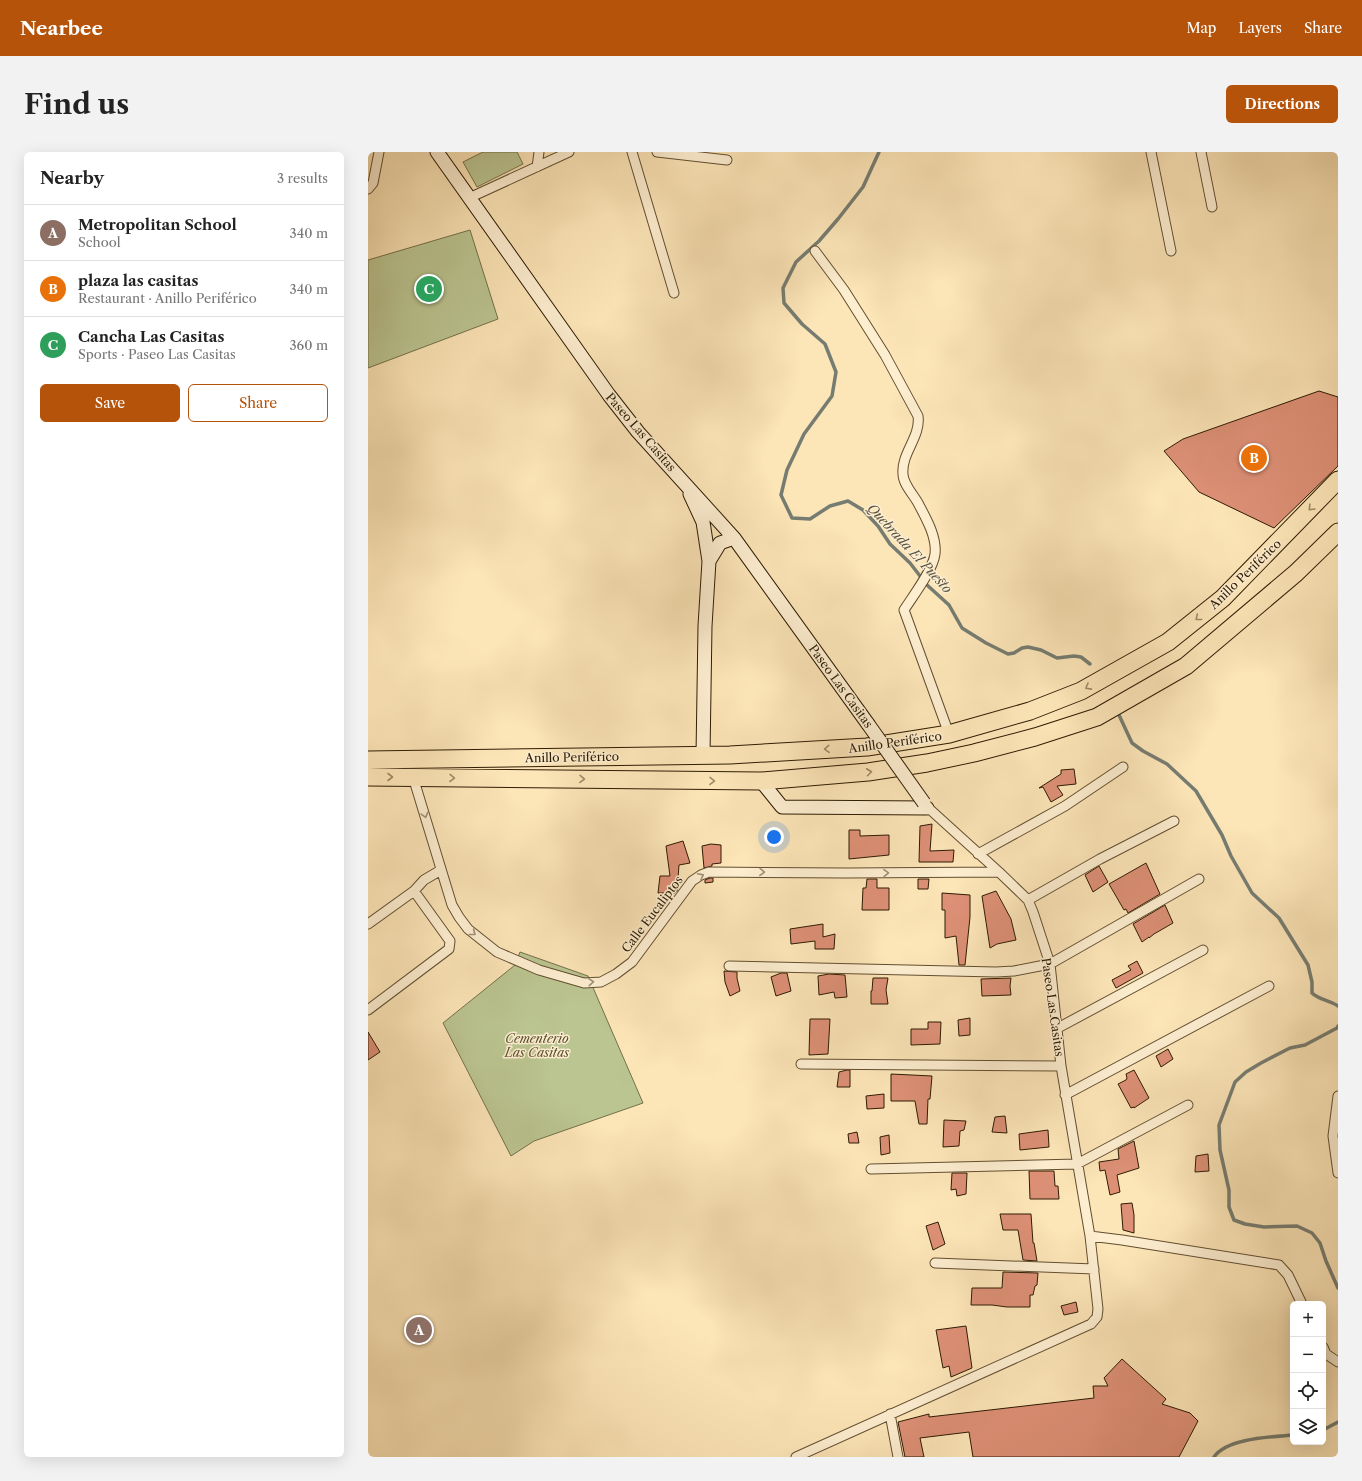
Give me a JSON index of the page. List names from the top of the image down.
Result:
{
  "streets": {
    "highway": ["Anillo Periférico"],
    "street": ["Paseo Las Casitas", "Calle Eucaliptos"]
  },
  "crossings": [
    ["Paseo Las Casitas", "Calle Eucaliptos"],
    ["Anillo Periférico", "Calle Eucaliptos"]
  ],
  "water": ["Quebrada El Puesto"],
  "parks": ["Cementerio Las Casitas"],
  "page": {
    "header": "Nearbee",
    "nav": ["Map", "Layers", "Share"],
    "buttons": [
      "Directions",
      ["Save", "Share"]
    ],
    "title": "Find us",
    "heading": ["Nearby", "3 results"],
    "list": [
      {
        "mark": "A",
        "name": "Metropolitan School",
        "note": "School",
        "value": "340 m"
      },
      {
        "mark": "B",
        "name": "plaza las casitas",
        "note": "Restaurant · Anillo Periférico",
        "value": "340 m"
      },
      {
        "mark": "C",
        "name": "Cancha Las Casitas",
        "note": "Sports · Paseo Las Casitas",
        "value": "360 m"
      }
    ],
    "pins": ["C", "B", "A"],
    "map_buttons": ["+", "−"]
  }
}
